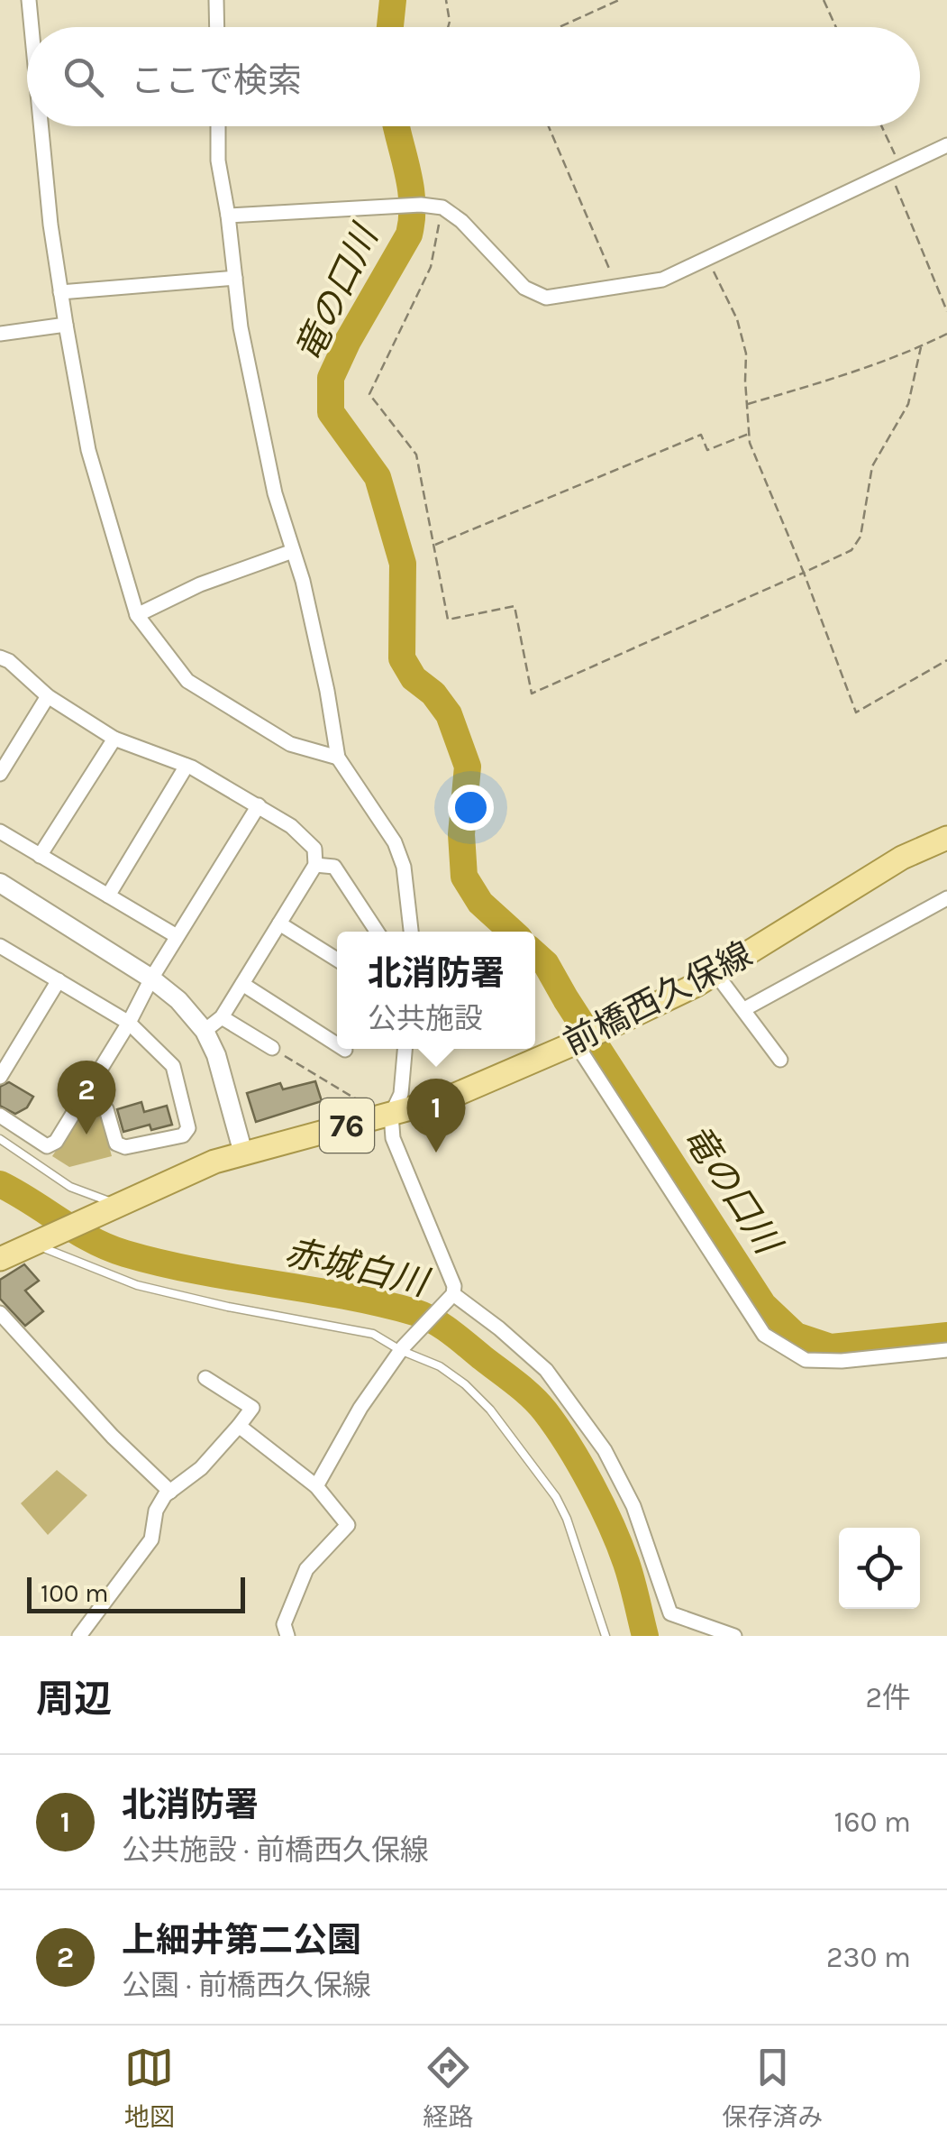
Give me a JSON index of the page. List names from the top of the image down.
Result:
{
  "streets": {
    "main road": ["前橋西久保線", "76"]
  },
  "water": ["竜の口川", "赤城白川"],
  "scale_bar": "100 m",
  "page": {
    "search": "ここで検索",
    "popup": ["北消防署", "公共施設"],
    "pins": ["2", "1"],
    "scale": "100 m",
    "heading": ["周辺", "2件"],
    "list": [
      {
        "mark": "1",
        "name": "北消防署",
        "note": "公共施設 · 前橋西久保線",
        "value": "160 m"
      },
      {
        "mark": "2",
        "name": "上細井第二公園",
        "note": "公園 · 前橋西久保線",
        "value": "230 m"
      }
    ],
    "nav": ["地図", "経路", "保存済み"]
  }
}
